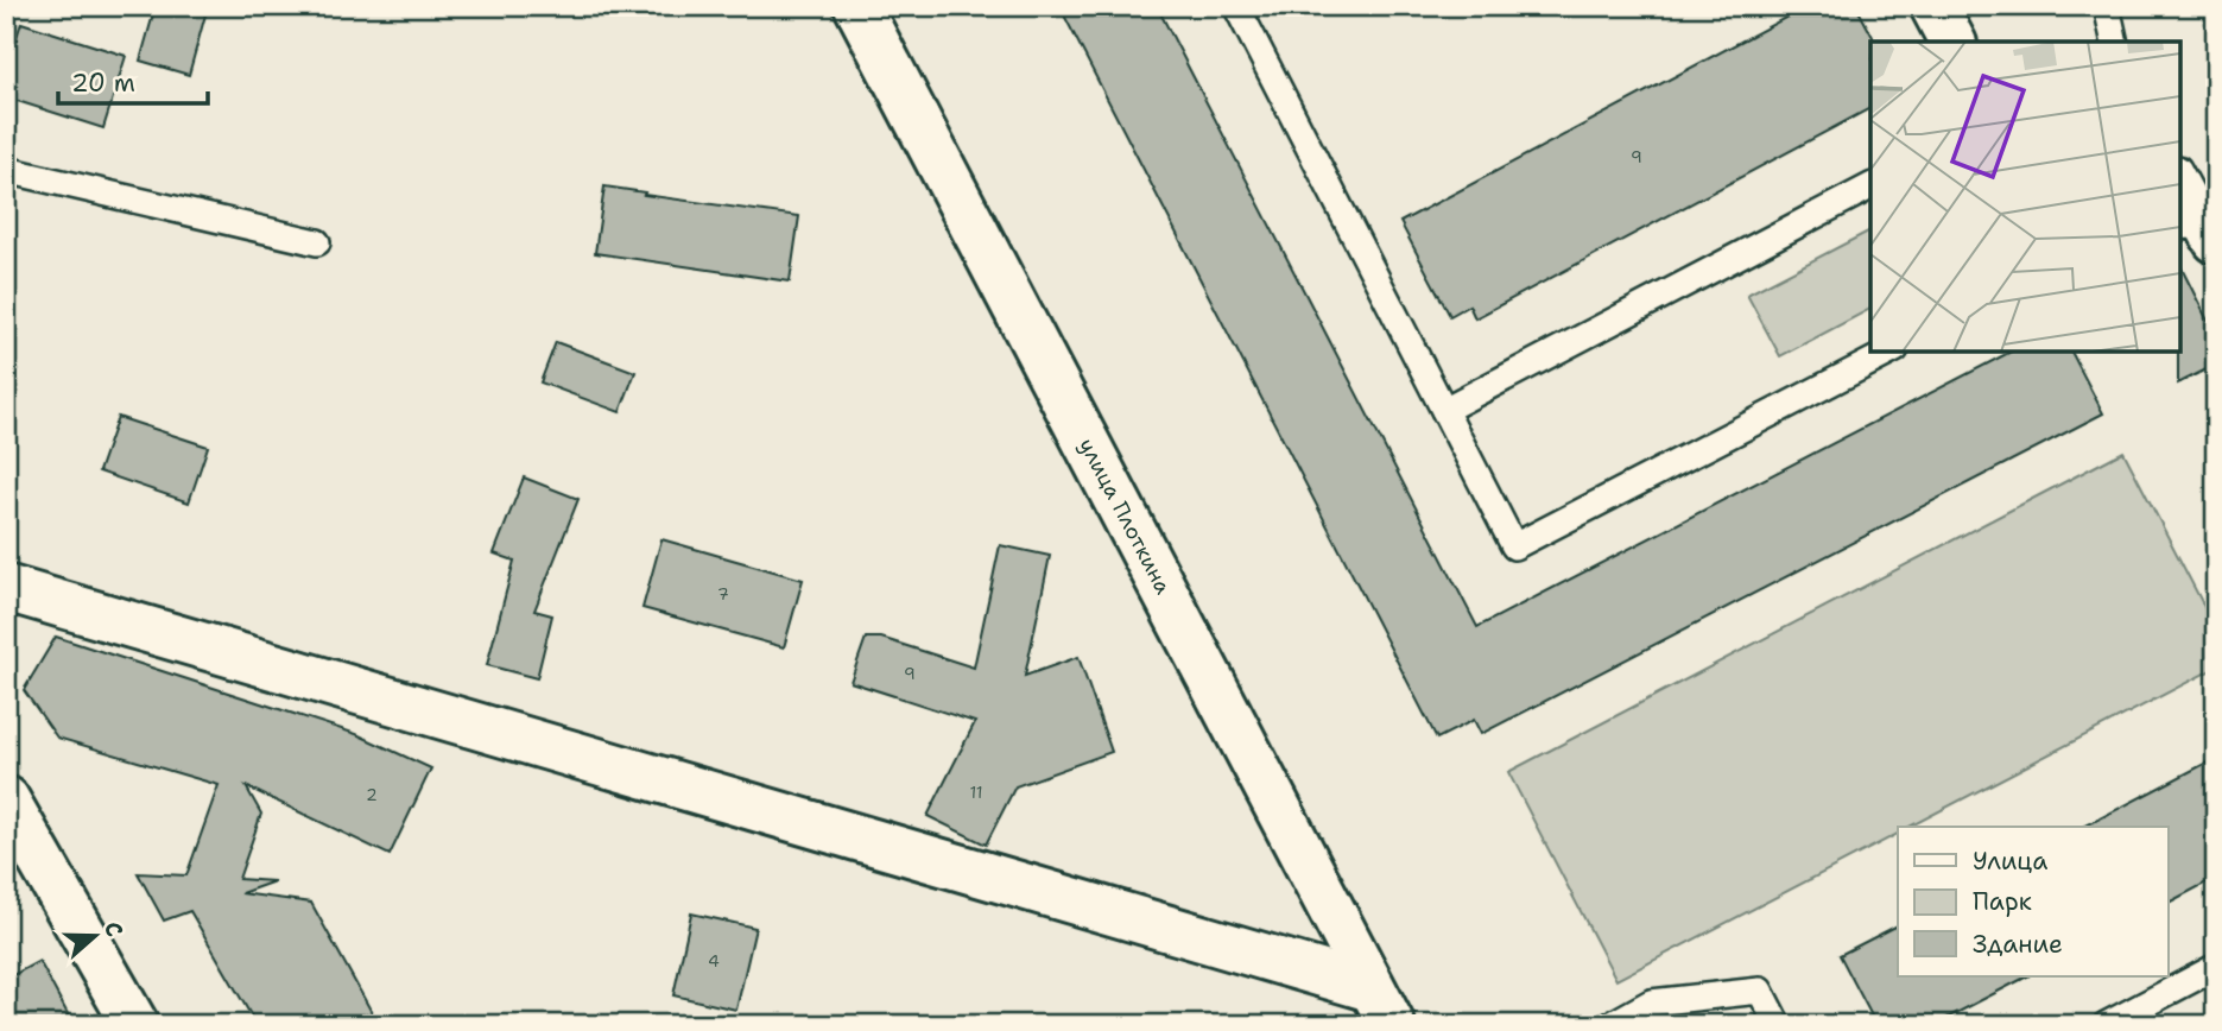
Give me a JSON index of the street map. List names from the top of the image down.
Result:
{
  "streets": {
    "street": ["улица Плоткина"]
  },
  "house_numbers": [
    "9",
    "7",
    "9",
    "11",
    "2",
    "4"
  ],
  "legend": ["Улица", "Парк", "Здание"],
  "scale_bar": "20 m",
  "north": "right"
}
